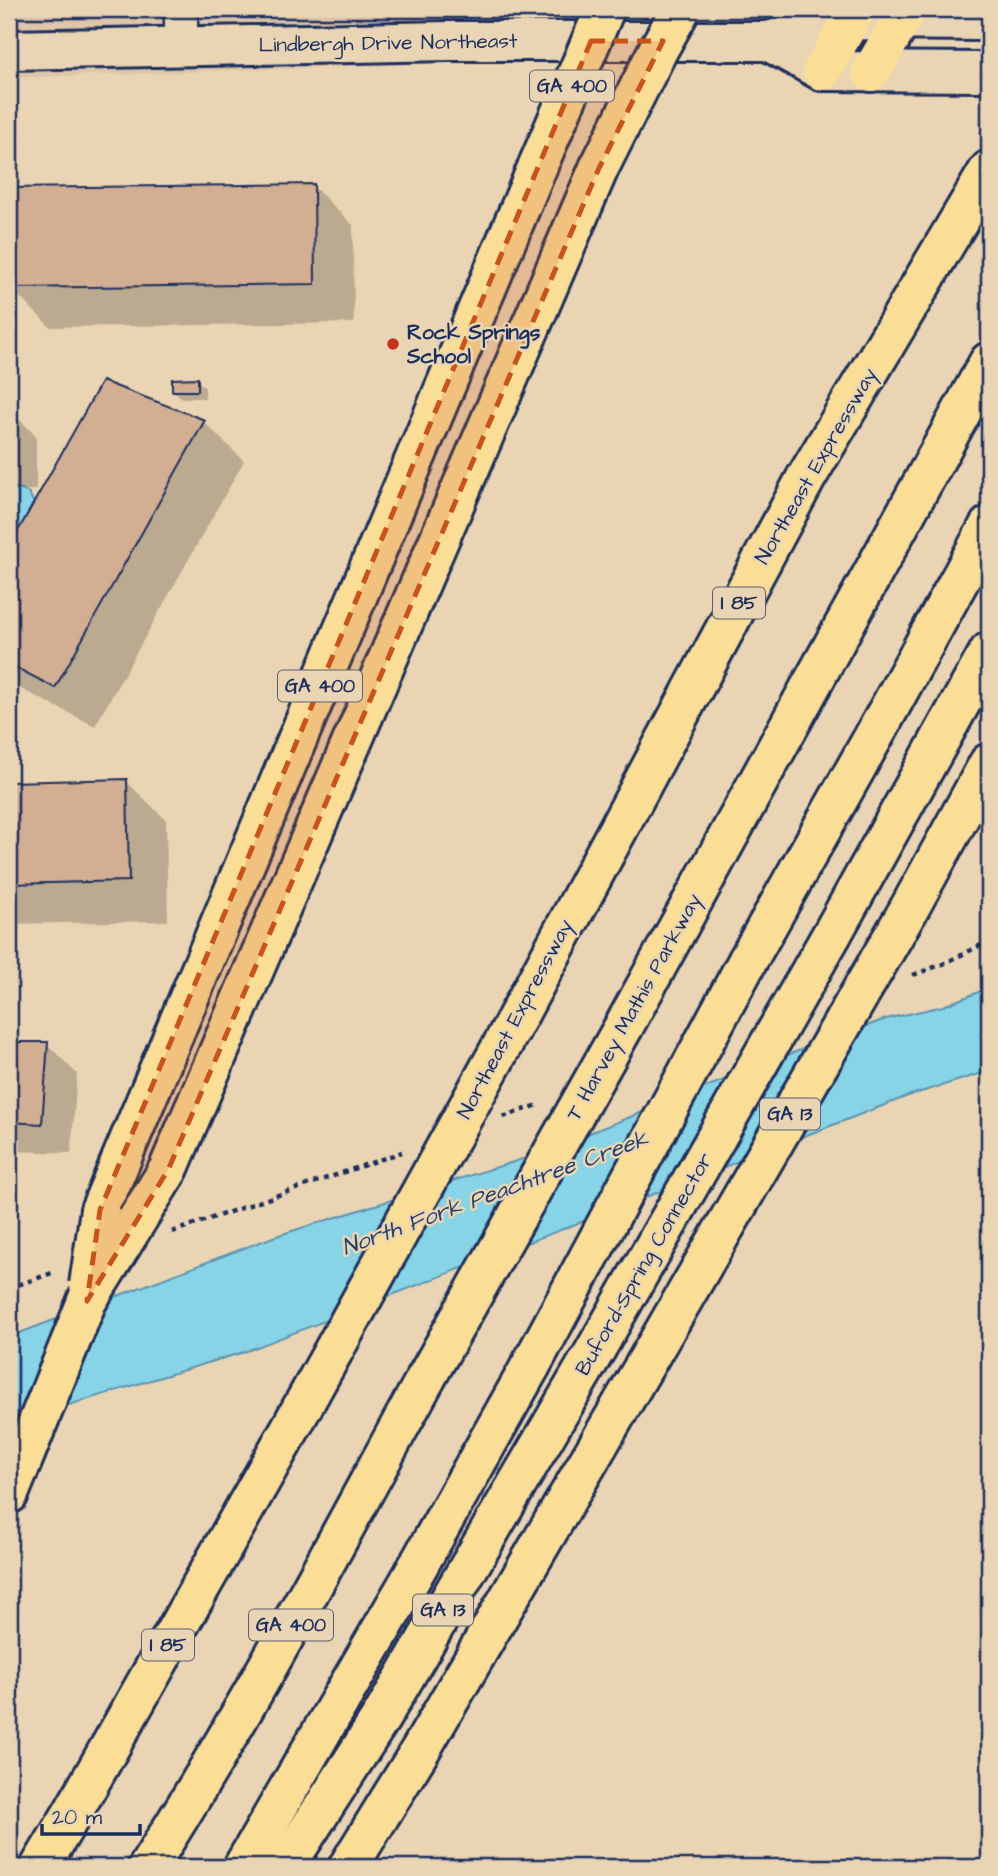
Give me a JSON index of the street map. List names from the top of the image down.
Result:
{
  "streets": {
    "highway": [
      "GA 400",
      "Northeast Expressway",
      "I 85",
      "T Harvey Mathis Parkway",
      "GA 13",
      "Buford-Spring Connector"
    ],
    "main road": ["Lindbergh Drive Northeast"]
  },
  "water": ["North Fork Peachtree Creek"],
  "places": ["Rock Springs School"],
  "scale_bar": "20 m"
}
